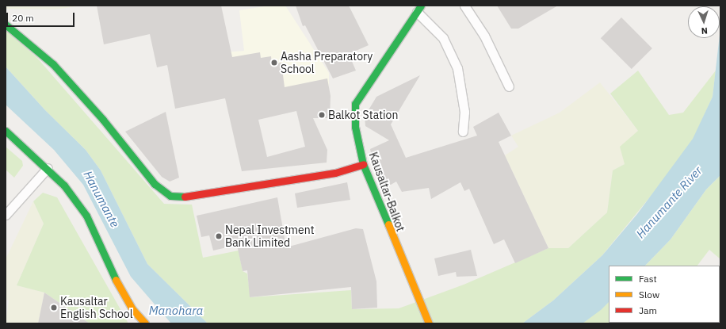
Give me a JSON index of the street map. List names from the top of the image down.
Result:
{
  "streets": {
    "street": ["Kausaltar-Balkot"]
  },
  "water": ["Hanumante", "Hanumante River", "Manohara"],
  "places": [
    "Aasha Preparatory School",
    "Balkot Station",
    "Nepal Investment Bank Limited",
    "Kausaltar English School"
  ],
  "legend": ["Fast", "Slow", "Jam"],
  "scale_bar": "20 m",
  "north": "bottom"
}
